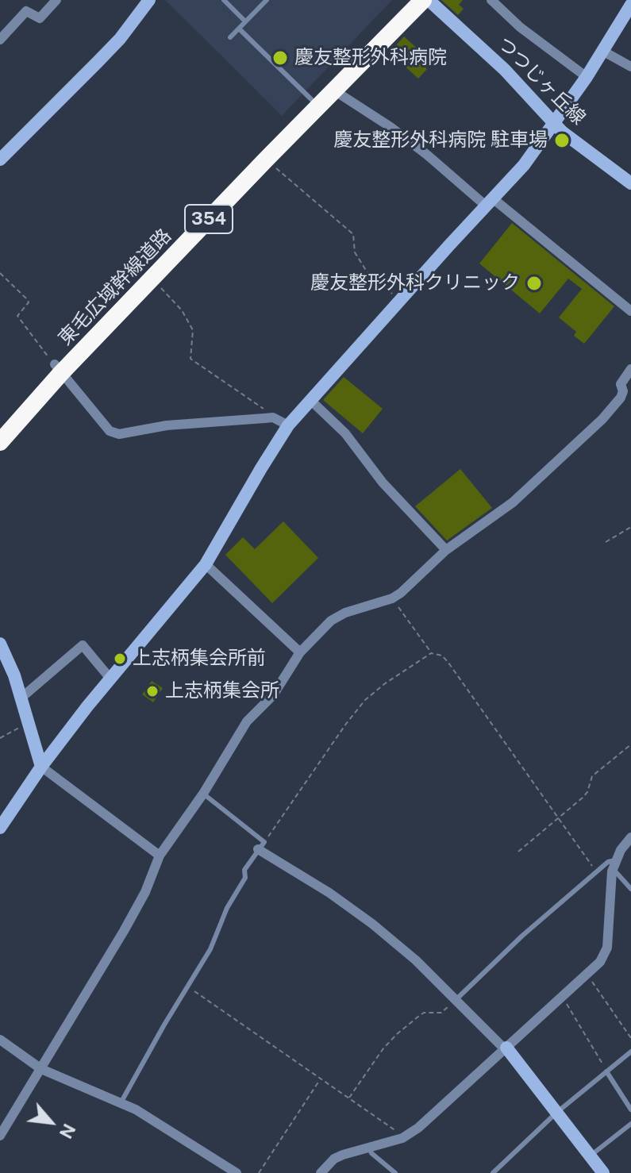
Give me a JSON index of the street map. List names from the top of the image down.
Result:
{
  "streets": {
    "highway": ["354", "東毛広域幹線道路"],
    "street": ["つつじヶ丘線"]
  },
  "places": [
    "慶友整形外科病院",
    "慶友整形外科病院 駐車場",
    "慶友整形外科クリニック",
    "上志柄集会所前",
    "上志柄集会所"
  ],
  "north": "bottom right"
}
